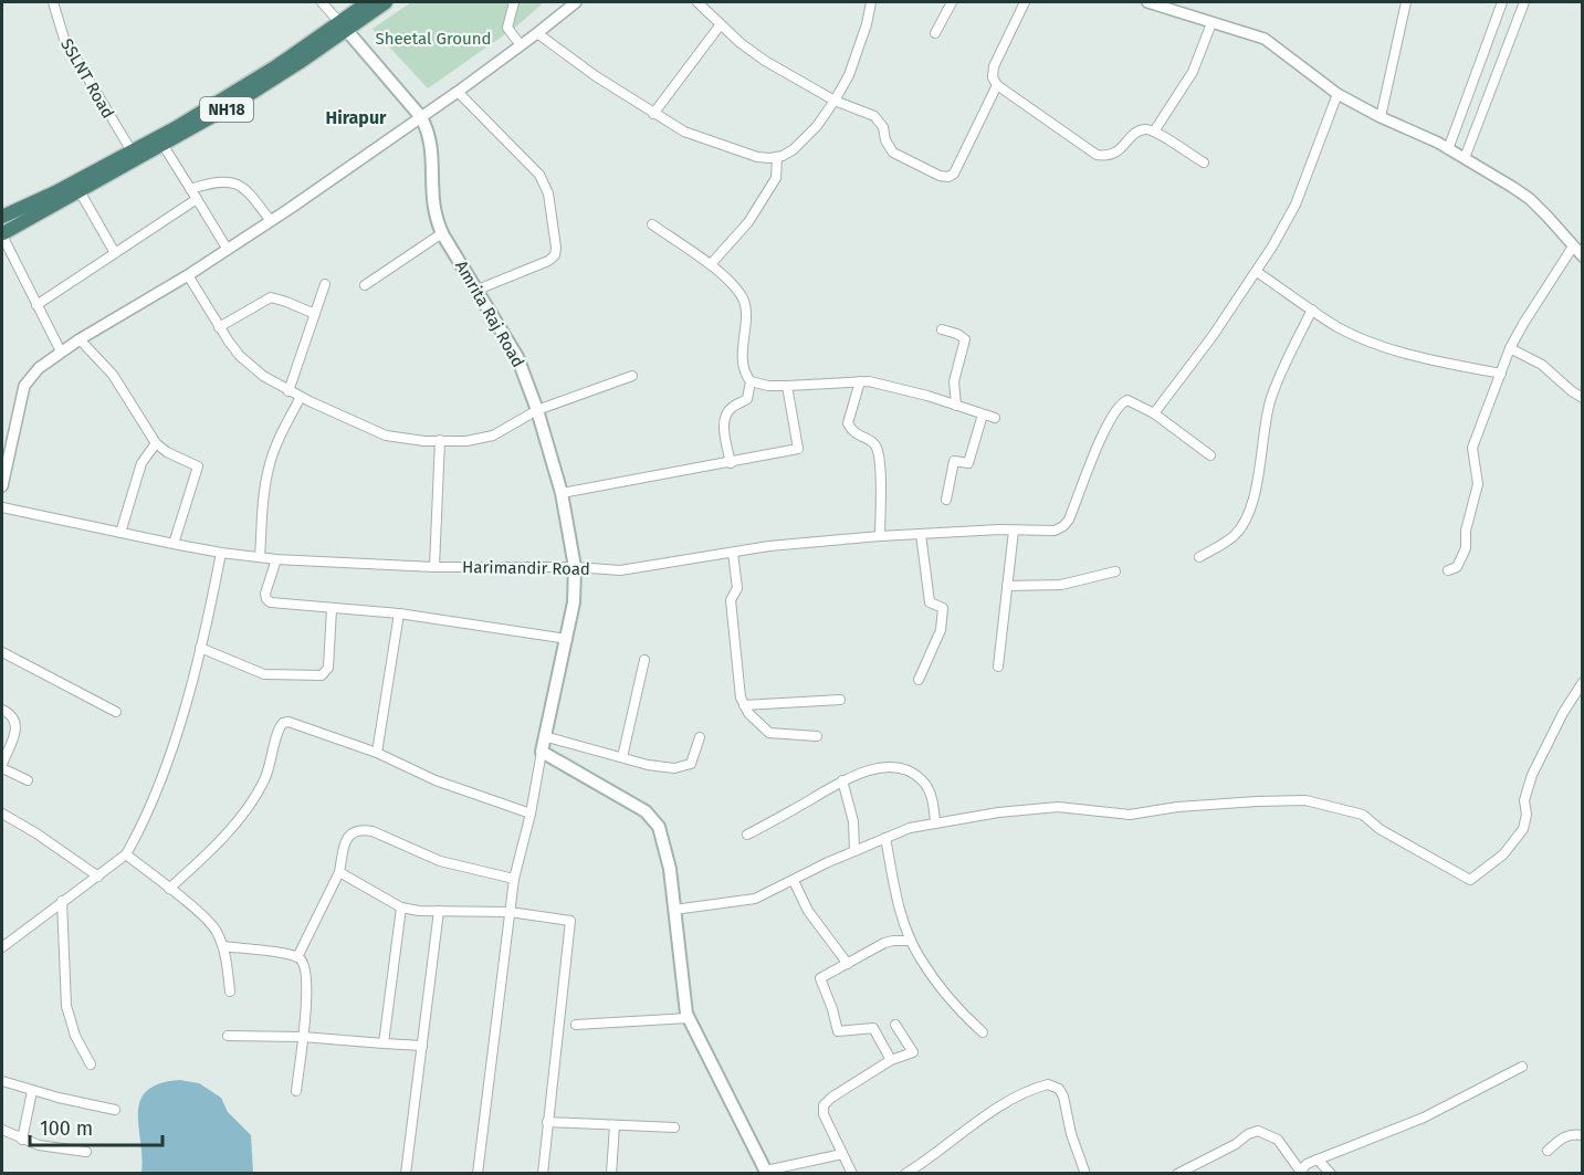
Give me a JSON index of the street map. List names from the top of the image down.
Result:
{
  "streets": {
    "highway": ["NH18"],
    "main road": ["Amrita Raj Road"],
    "street": ["SSLNT Road", "Harimandir Road"]
  },
  "crossings": [
    ["SSLNT Road", "NH18"],
    ["NH18", "Amrita Raj Road"],
    ["Amrita Raj Road", "Harimandir Road"]
  ],
  "districts": ["Hirapur"],
  "parks": ["Sheetal Ground"],
  "scale_bar": "100 m"
}
